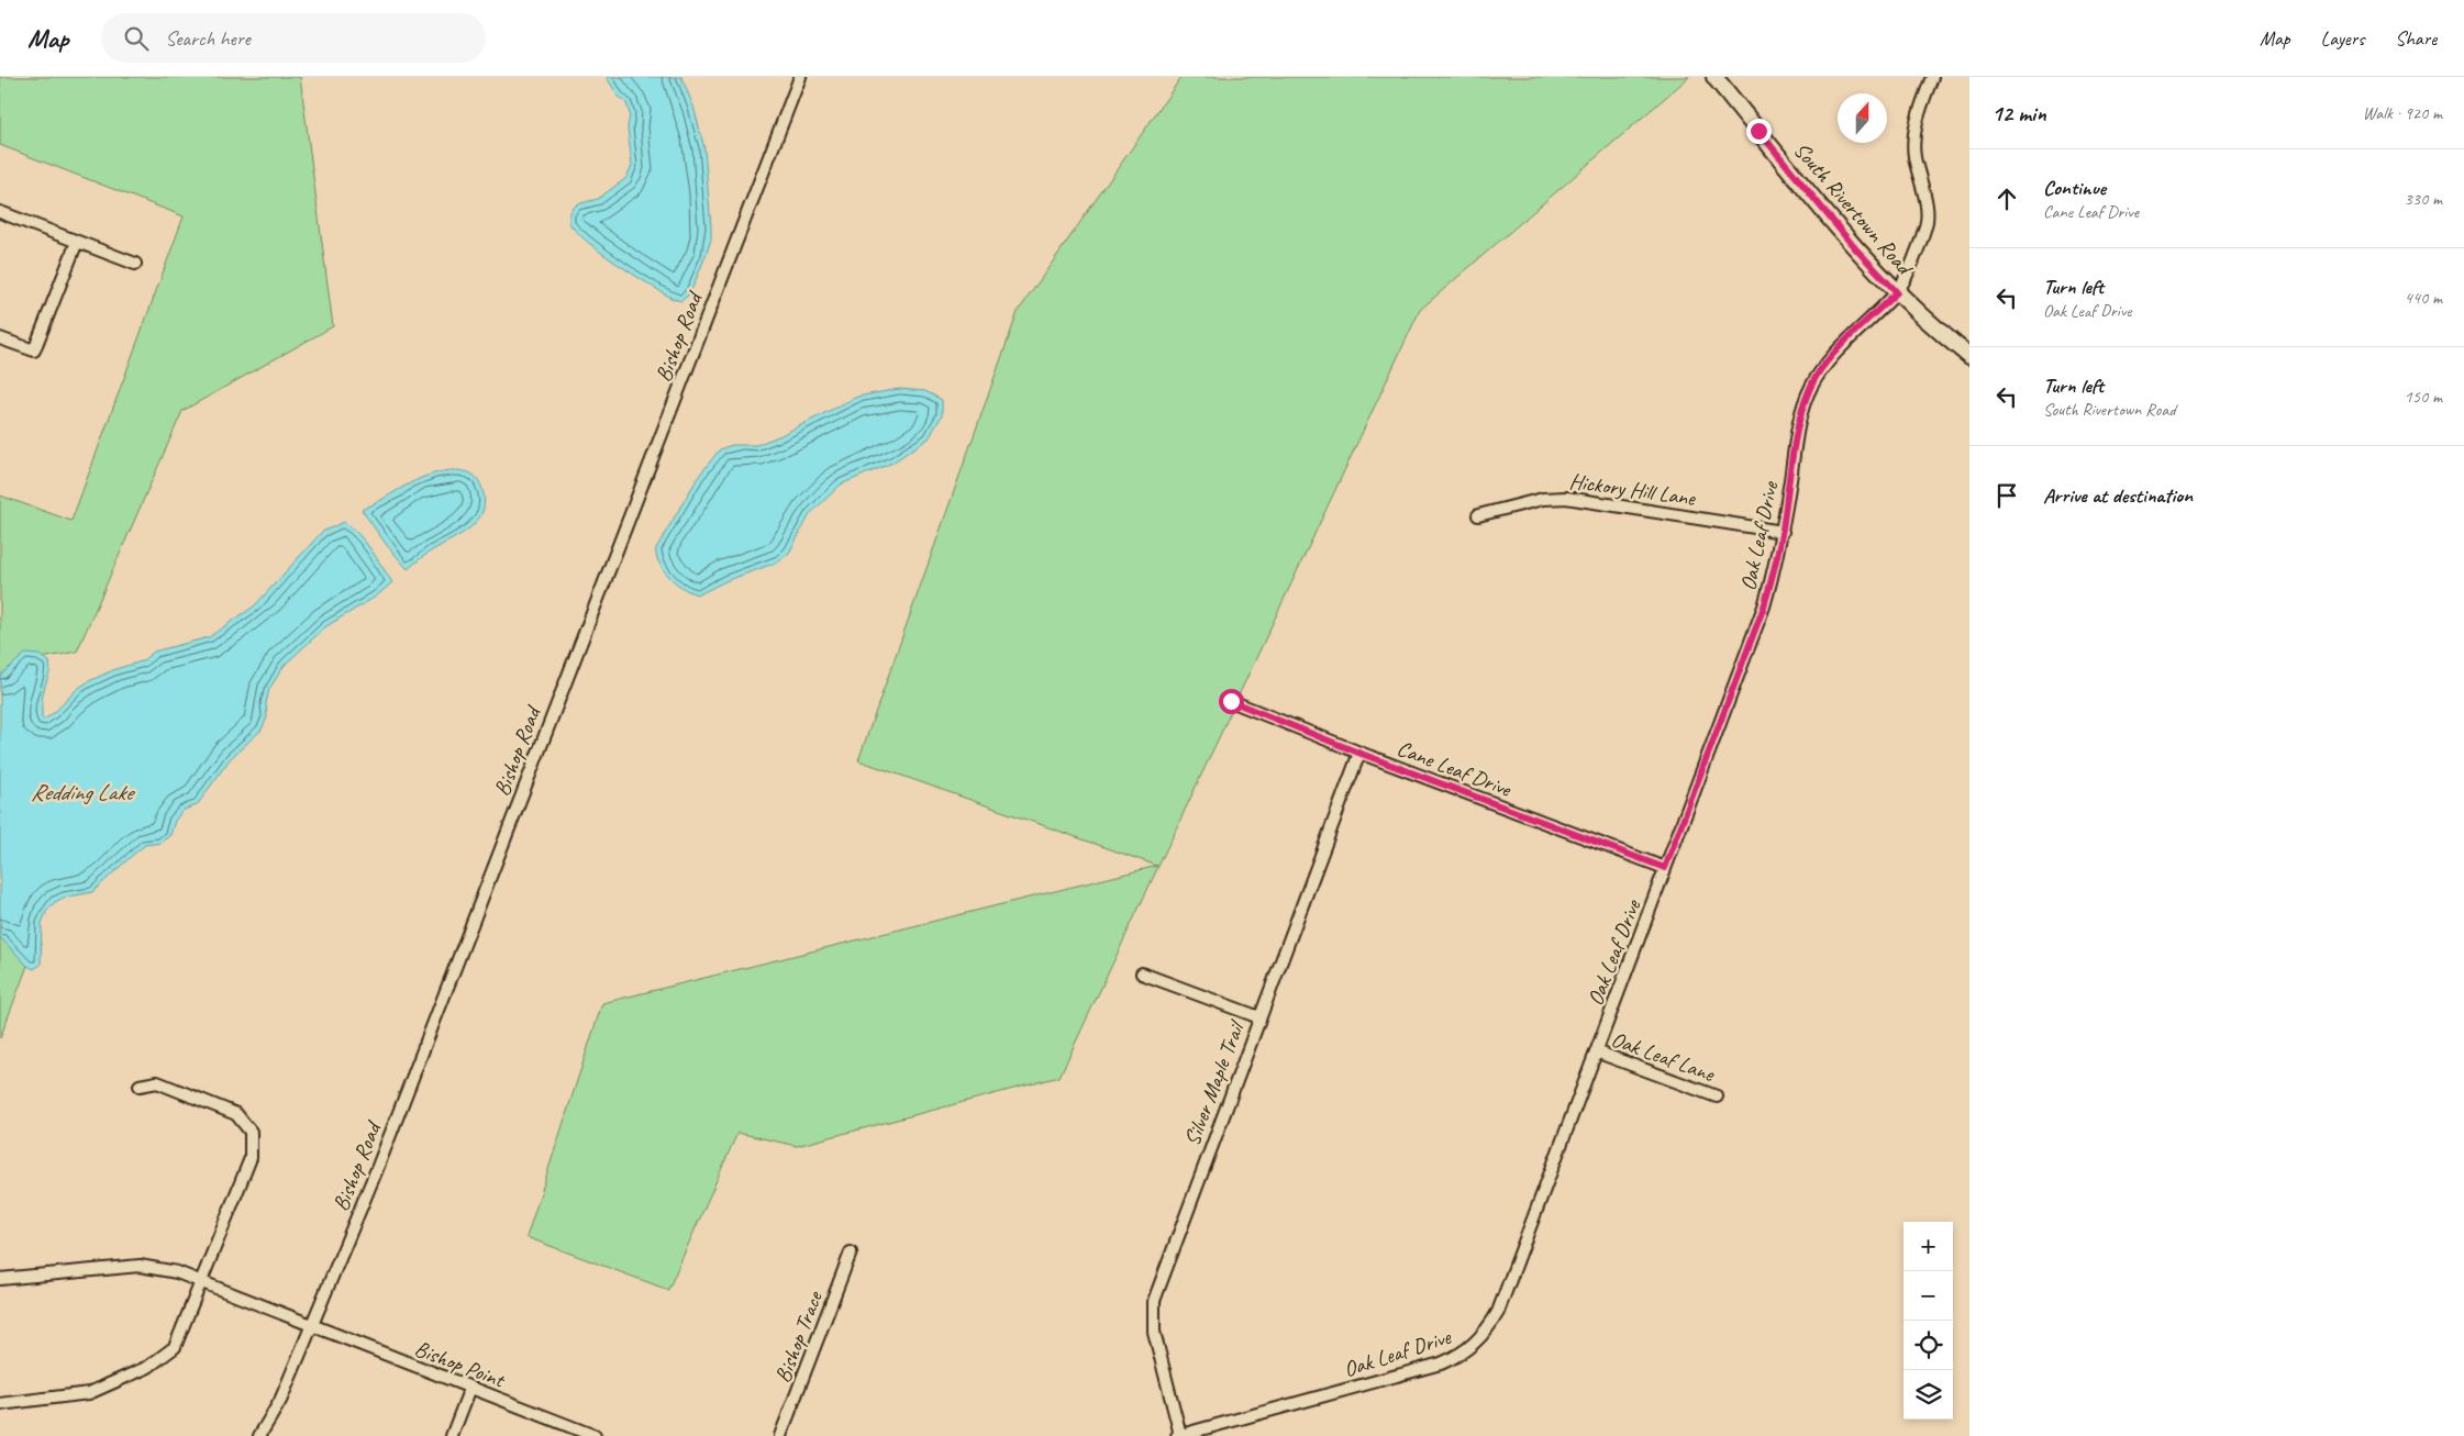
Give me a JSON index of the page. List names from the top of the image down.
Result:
{
  "streets": {
    "main road": ["South Rivertown Road"],
    "street": [
      "Bishop Road",
      "Hickory Hill Lane",
      "Oak Leaf Drive",
      "Cane Leaf Drive",
      "Oak Leaf Lane",
      "Silver Maple Trail",
      "Bishop Trace",
      "Bishop Point"
    ]
  },
  "crossings": [
    ["South Rivertown Road", "Oak Leaf Drive"],
    ["Bishop Road", "Bishop Point"],
    ["Hickory Hill Lane", "Oak Leaf Drive"],
    ["Oak Leaf Drive", "Cane Leaf Drive"],
    ["Oak Leaf Drive", "Oak Leaf Lane"],
    ["Oak Leaf Drive", "Silver Maple Trail"],
    ["Cane Leaf Drive", "Silver Maple Trail"]
  ],
  "water": ["Redding Lake"],
  "north": "top",
  "page": {
    "header": "Map",
    "search": "Search here",
    "nav": ["Map", "Layers", "Share"],
    "heading": ["12 min", "Walk · 920 m"],
    "list": [
      ["Continue", "Cane Leaf Drive", "330 m"],
      ["Turn left", "Oak Leaf Drive", "440 m"],
      ["Turn left", "South Rivertown Road", "150 m"],
      "Arrive at destination"
    ],
    "map_buttons": ["+", "−"]
  }
}
